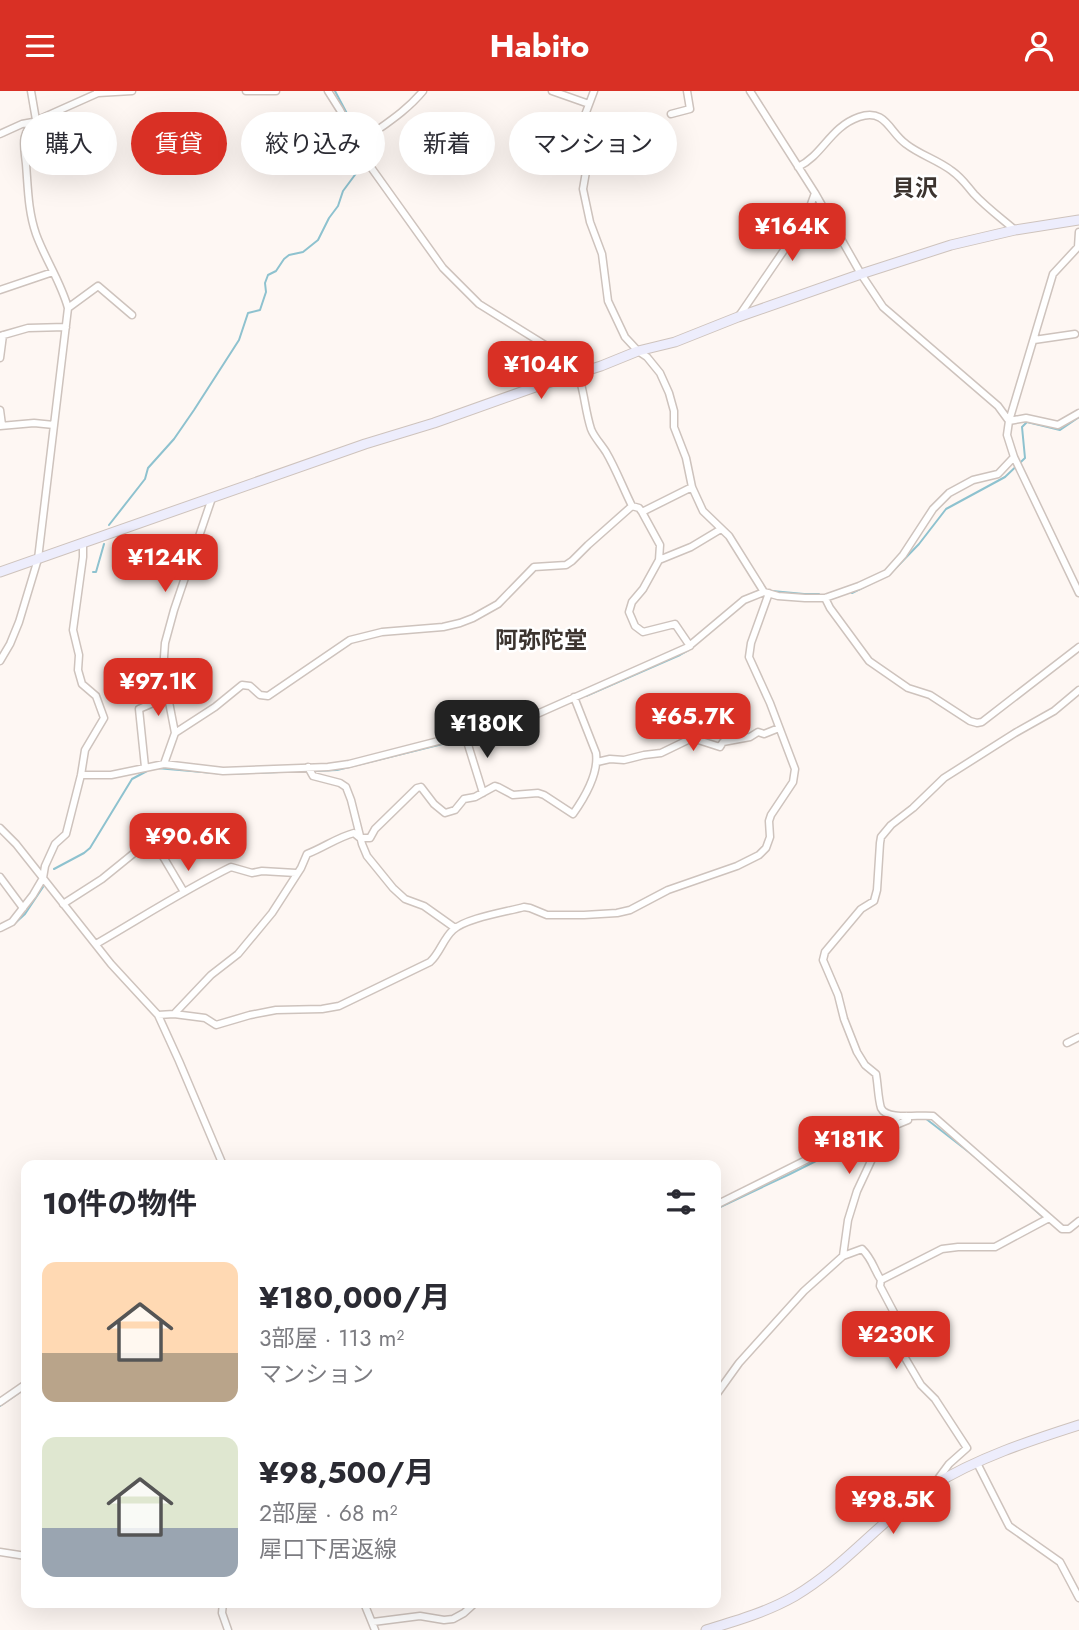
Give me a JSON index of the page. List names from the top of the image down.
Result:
{
  "districts": ["貝沢", "阿弥陀堂"],
  "page": {
    "header": "Habito",
    "chip": [
      "購入",
      "賃貸",
      "絞り込み",
      "新着",
      "マンション"
    ],
    "price": [
      "¥164K",
      "¥104K",
      "¥124K",
      "¥97.1K",
      "¥65.7K",
      "¥180K",
      "¥90.6K",
      "¥181K",
      "¥230K",
      "¥98.5K"
    ],
    "heading": "10件の物件",
    "list": [
      {
        "name": "¥180,000/月",
        "note": "3部屋 · 113 m² · マンション"
      },
      {
        "name": "¥98,500/月",
        "note": "2部屋 · 68 m² · 犀口下居返線"
      }
    ]
  }
}
